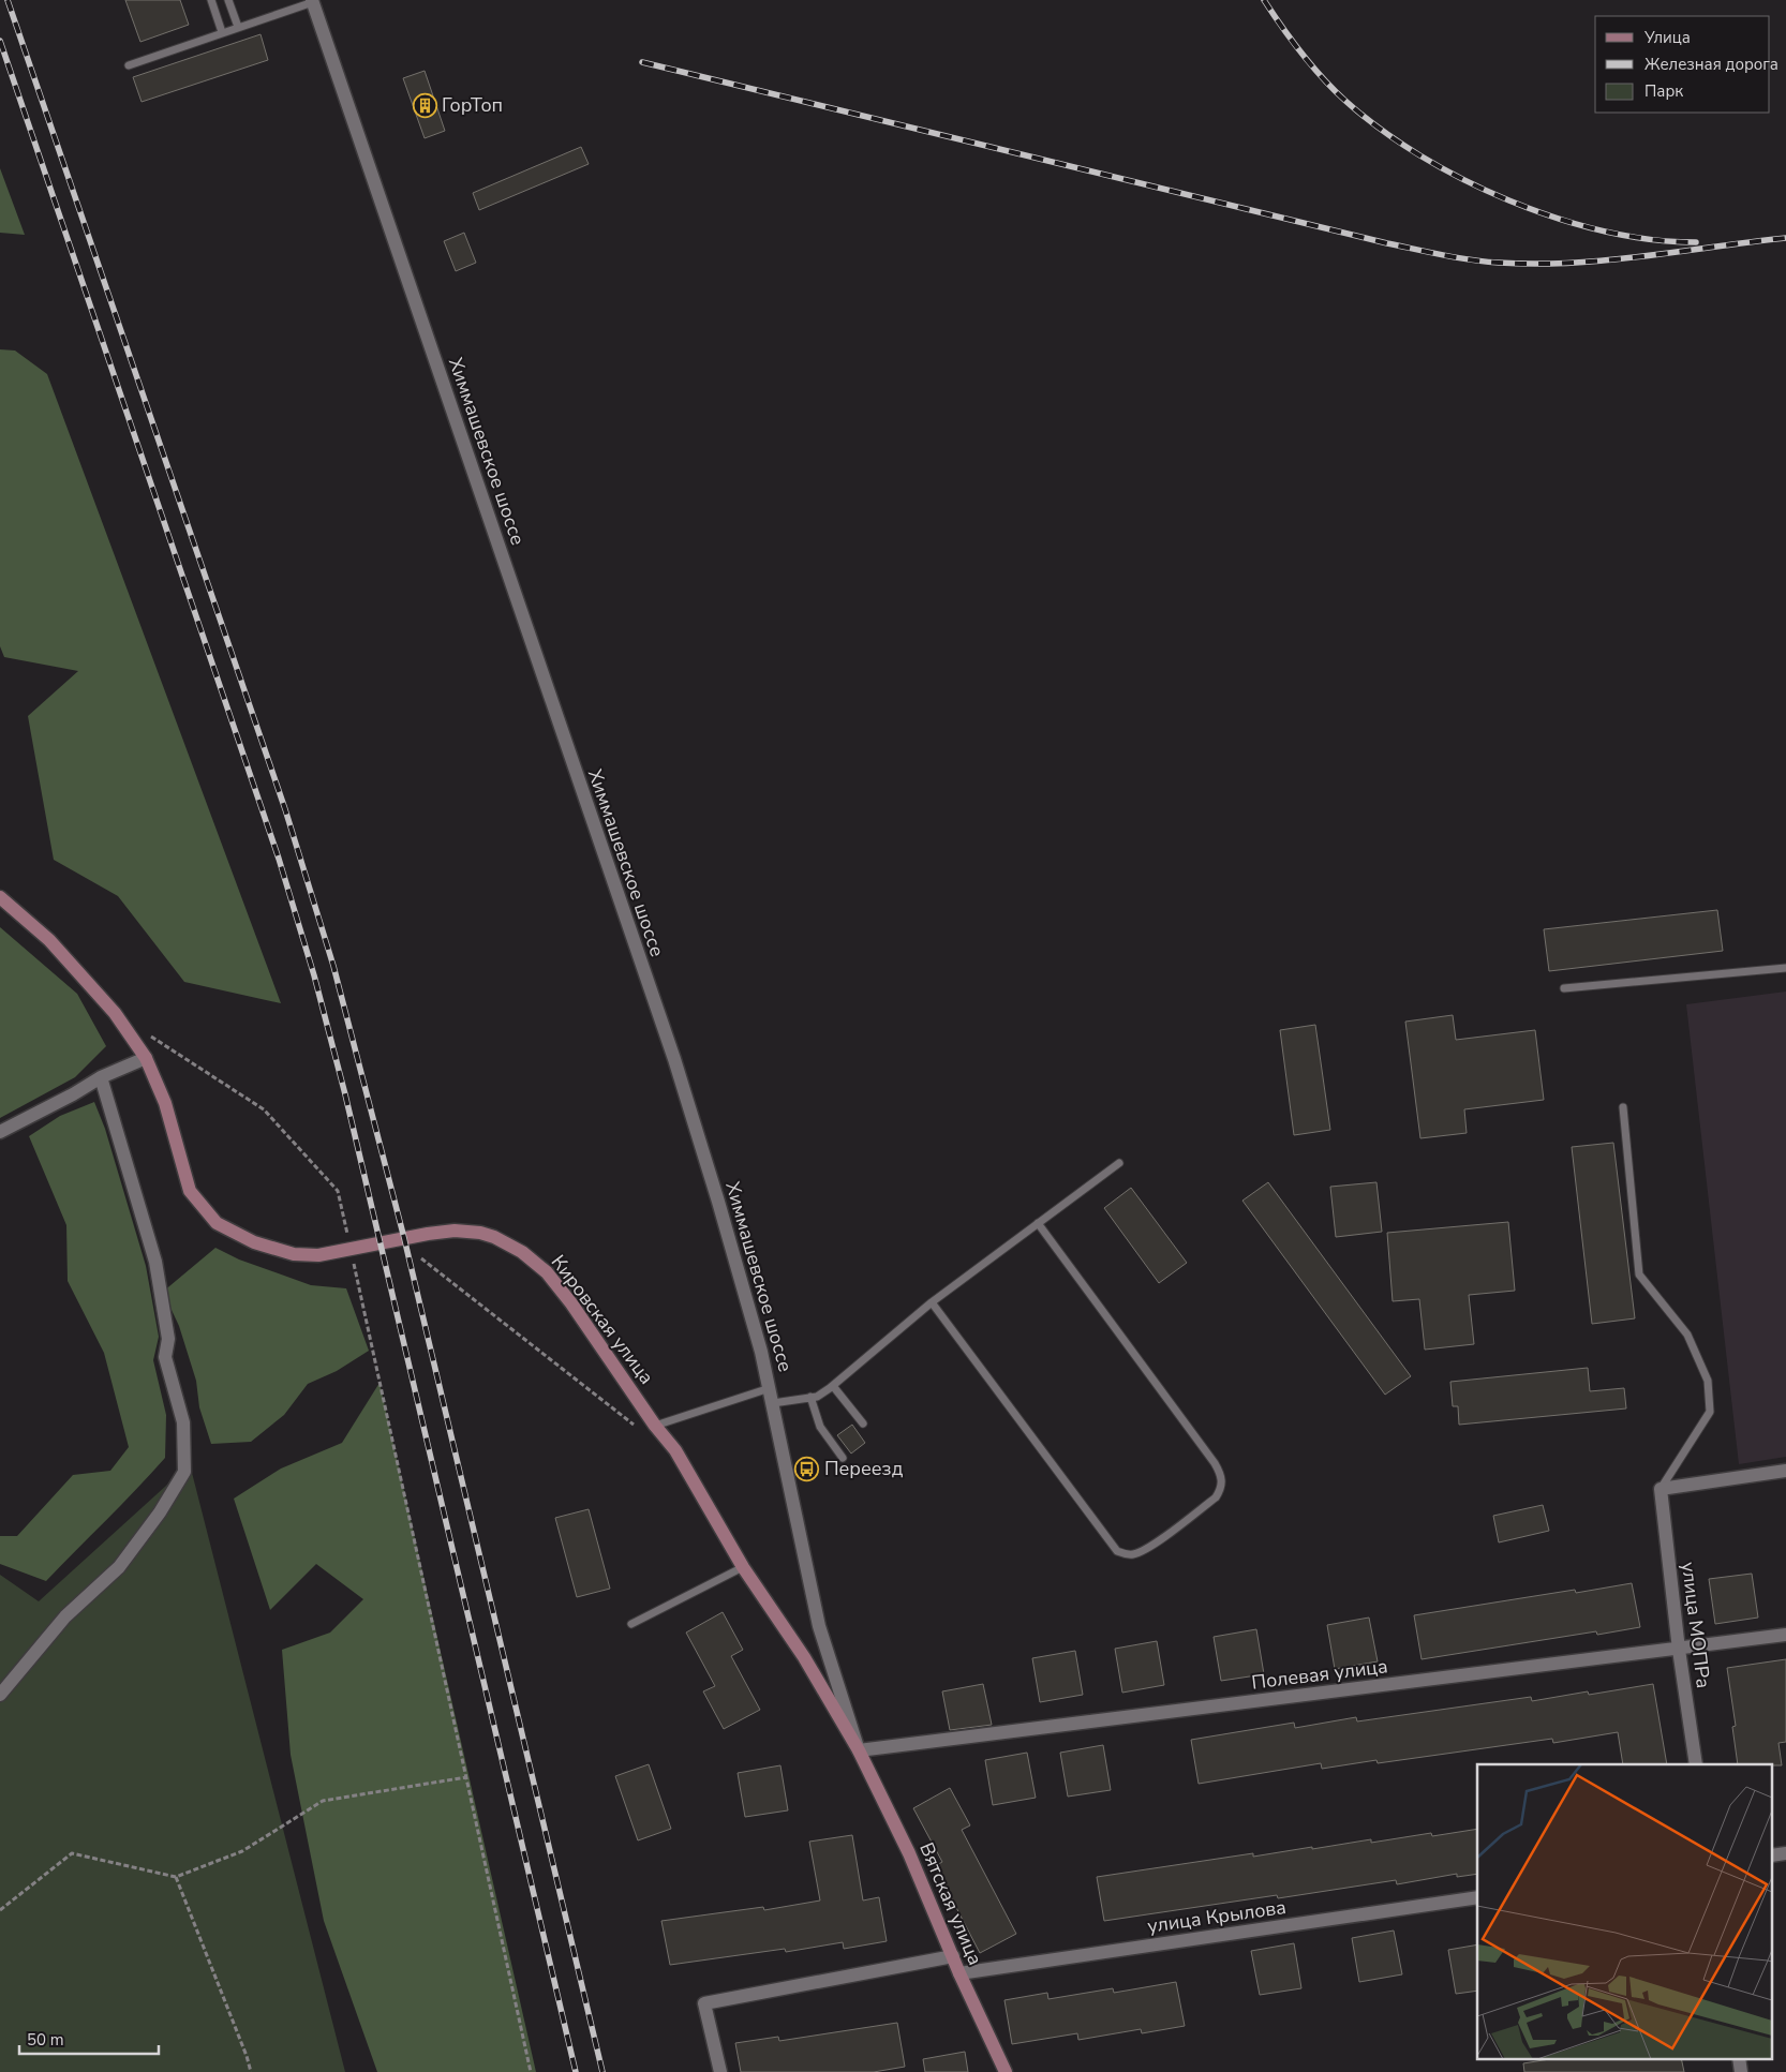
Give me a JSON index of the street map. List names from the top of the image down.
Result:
{
  "streets": {
    "main road": ["Кировская улица", "Вятская улица"],
    "street": [
      "Химмашевское шоссе",
      "улица МОПРа",
      "Полевая улица",
      "улица Крылова"
    ]
  },
  "crossings": [
    ["Химмашевское шоссе", "Кировская улица"],
    ["Химмашевское шоссе", "Полевая улица"],
    ["Химмашевское шоссе", "Вятская улица"],
    ["Кировская улица", "Полевая улица"],
    ["Кировская улица", "Вятская улица"],
    ["улица МОПРа", "Полевая улица"],
    ["Полевая улица", "Вятская улица"],
    ["Вятская улица", "улица Крылова"]
  ],
  "places": {
    "building": ["ГорТоп"],
    "bus stop": ["Переезд"]
  },
  "legend": ["Улица", "Железная дорога", "Парк"],
  "scale_bar": "50 m"
}
